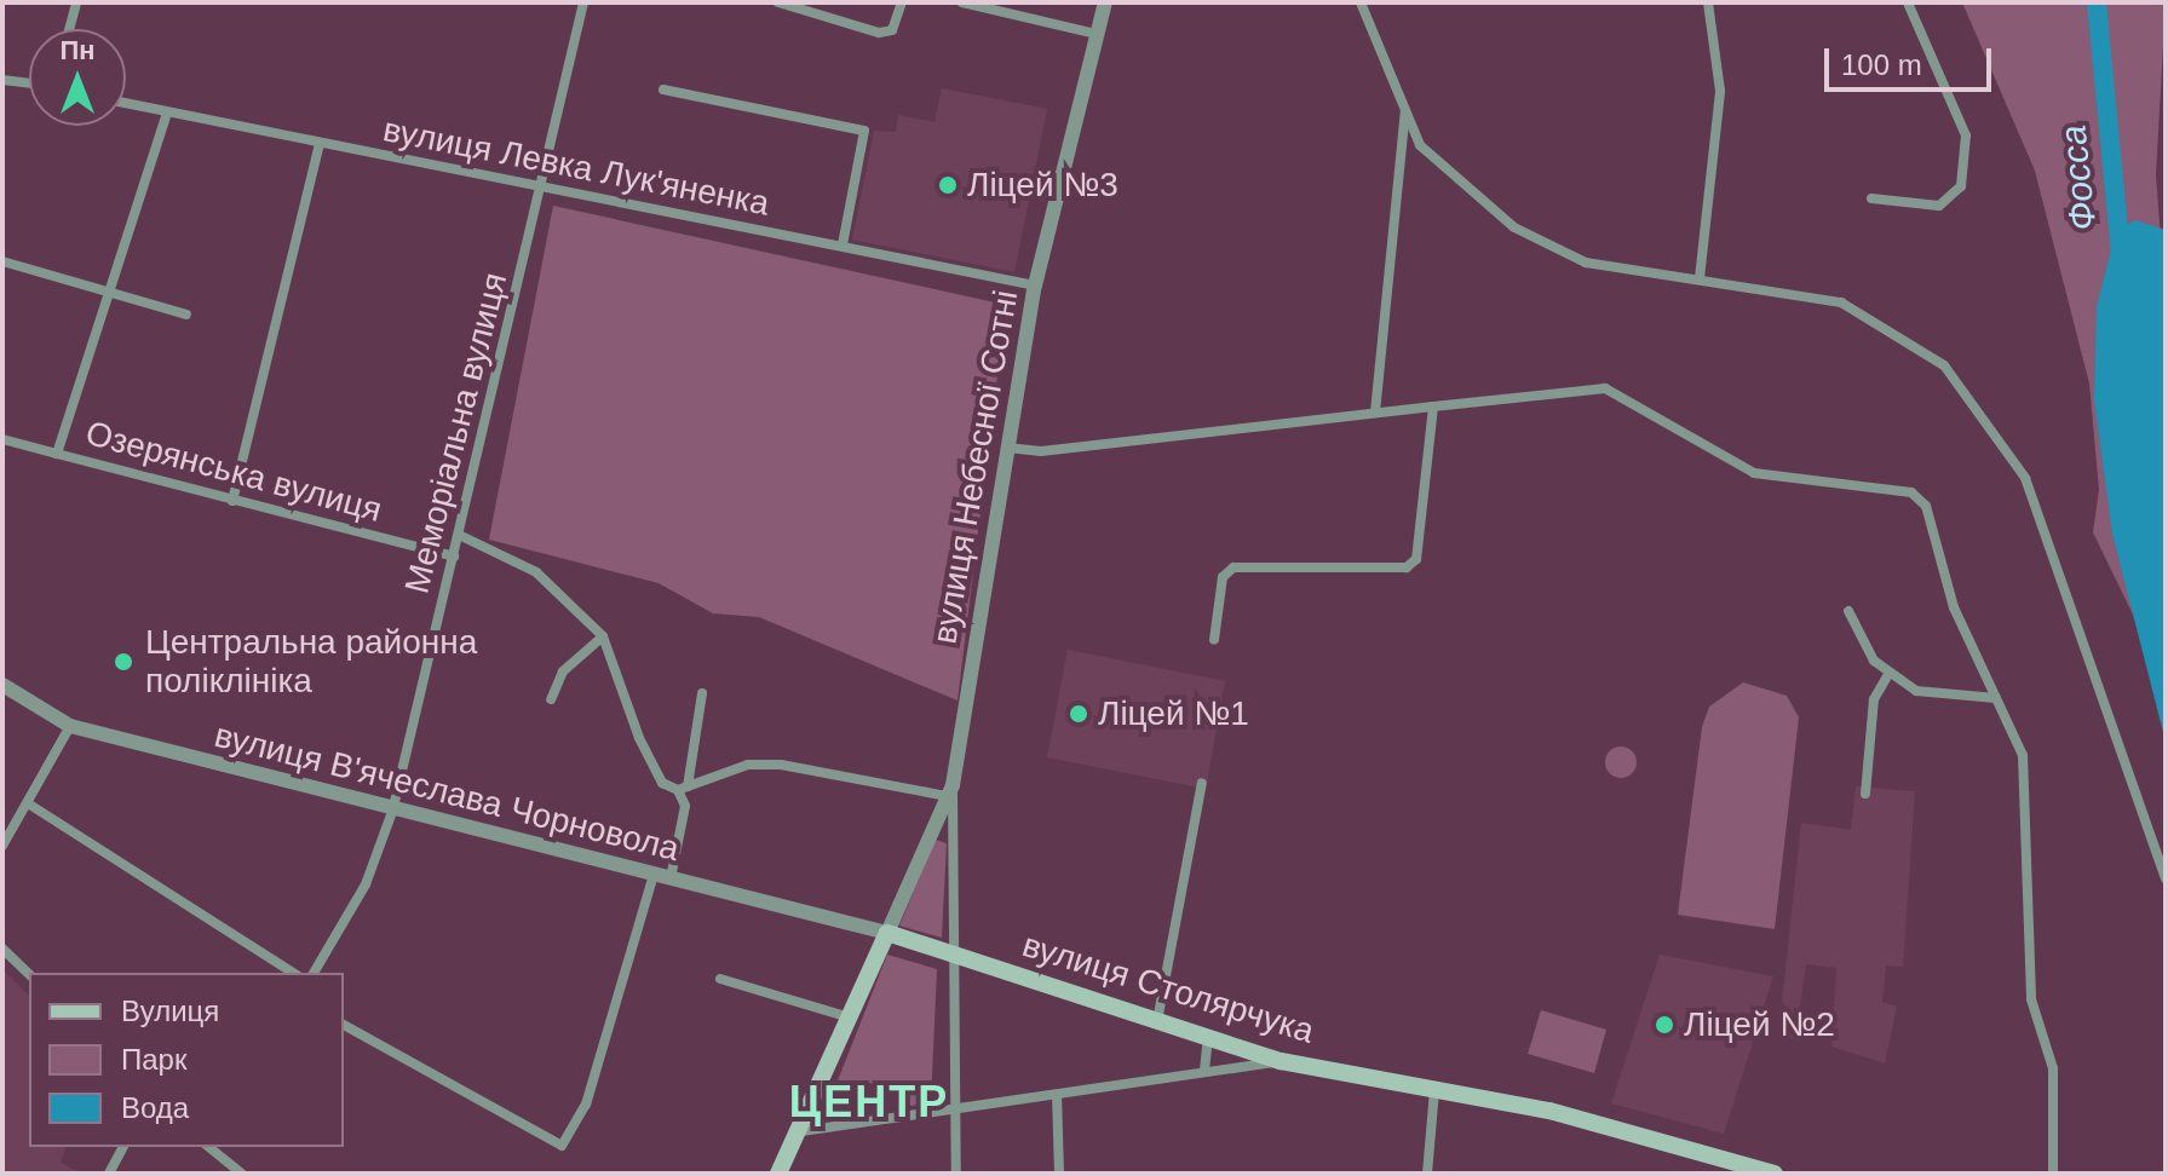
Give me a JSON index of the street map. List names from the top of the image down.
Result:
{
  "streets": {
    "main road": ["вулиця Столярчука"],
    "street": [
      "вулиця Левка Лук'яненка",
      "Меморіальна вулиця",
      "вулиця Небесної Сотні",
      "Озерянська вулиця",
      "вулиця В'ячеслава Чорновола"
    ]
  },
  "crossings": [
    ["вулиця Левка Лук'яненка", "Меморіальна вулиця"],
    ["вулиця Левка Лук'яненка", "вулиця Небесної Сотні"],
    ["вулиця Левка Лук'яненка", "Озерянська вулиця"],
    ["Меморіальна вулиця", "Озерянська вулиця"],
    ["Меморіальна вулиця", "вулиця В'ячеслава Чорновола"],
    ["вулиця Небесної Сотні", "вулиця В'ячеслава Чорновола"],
    ["вулиця Небесної Сотні", "вулиця Столярчука"],
    ["вулиця В'ячеслава Чорновола", "вулиця Столярчука"]
  ],
  "districts": ["ЦЕНТР"],
  "water": ["Фосса"],
  "places": [
    "Ліцей №3",
    "Центральна районна поліклініка",
    "Ліцей №1",
    "Ліцей №2"
  ],
  "legend": ["Вулиця", "Парк", "Вода"],
  "scale_bar": "100 m",
  "north": "top"
}
